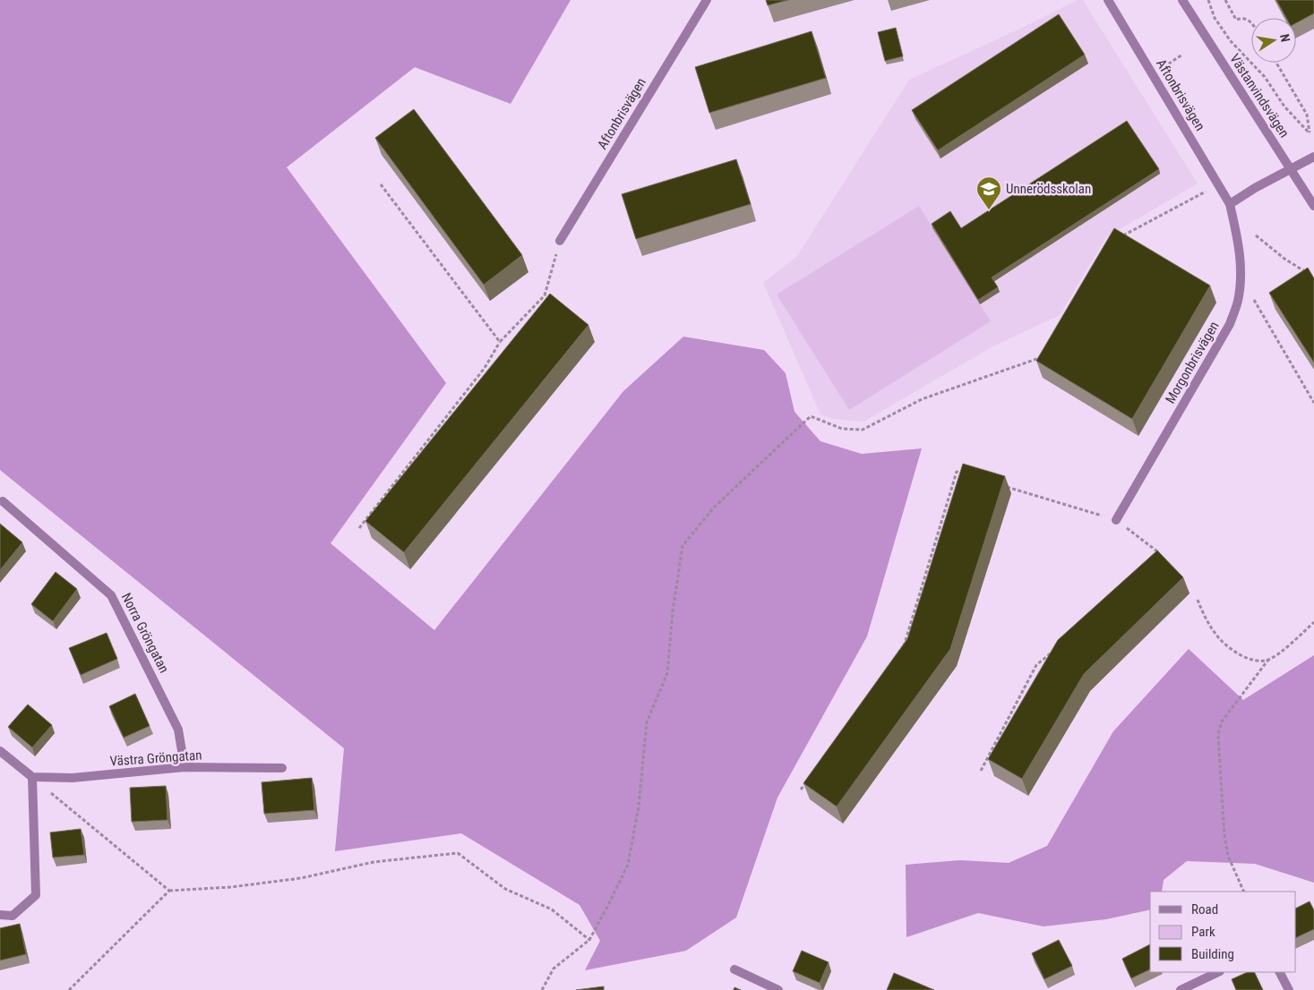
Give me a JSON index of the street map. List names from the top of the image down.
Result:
{
  "streets": {
    "street": [
      "Aftonbrisvägen",
      "Västanvindsvägen",
      "Morgonbrisvägen",
      "Norra Gröngatan",
      "Västra Gröngatan"
    ]
  },
  "crossings": [
    ["Aftonbrisvägen", "Morgonbrisvägen"],
    ["Norra Gröngatan", "Västra Gröngatan"]
  ],
  "places": {
    "school or university": ["Unnerödsskolan"]
  },
  "legend": ["Road", "Park", "Building"],
  "north": "right"
}
